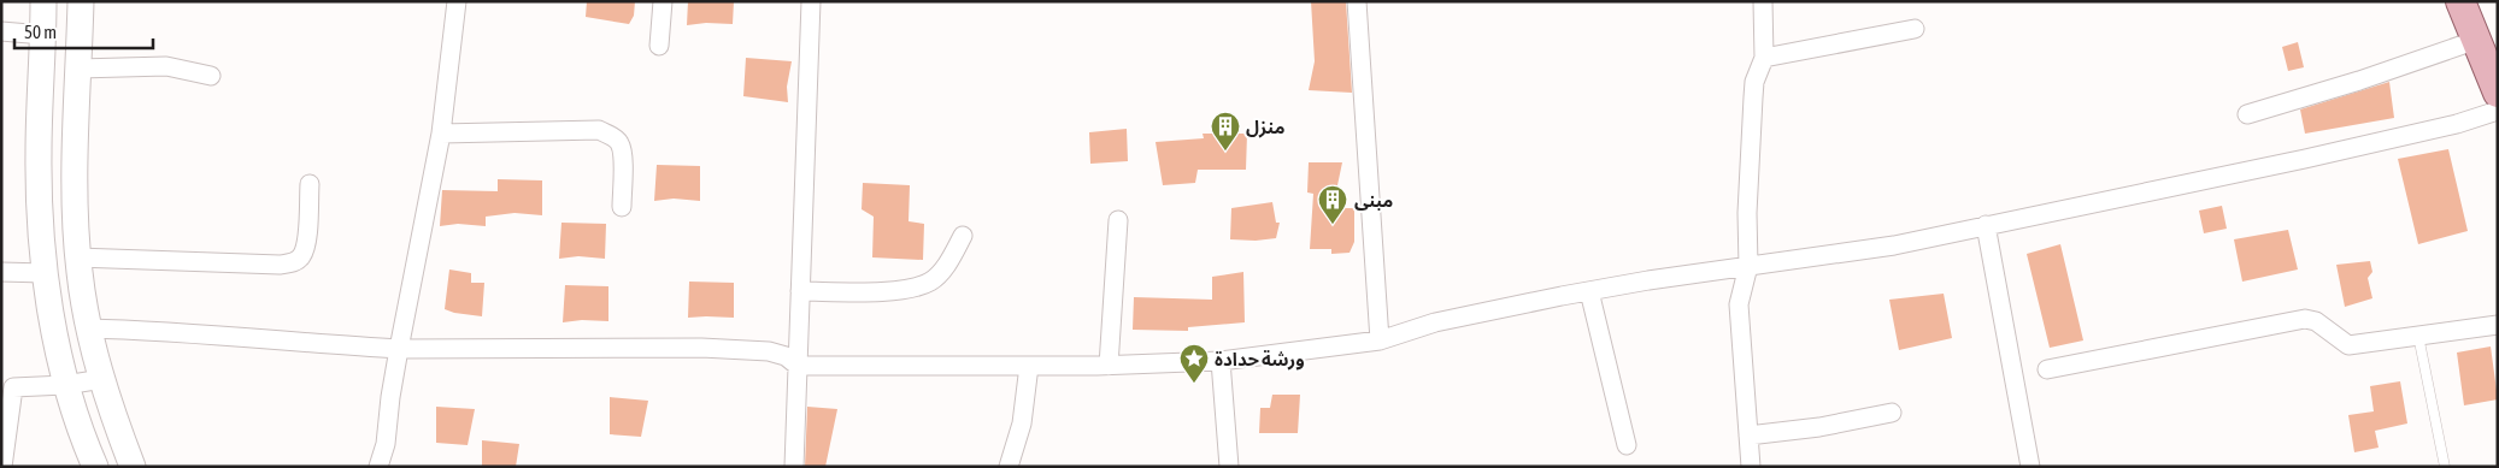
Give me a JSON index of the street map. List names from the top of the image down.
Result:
{
  "places": {
    "building": ["منزل", "مبنى"],
    "place": ["ورشة حدادة"]
  },
  "scale_bar": "50 m"
}
